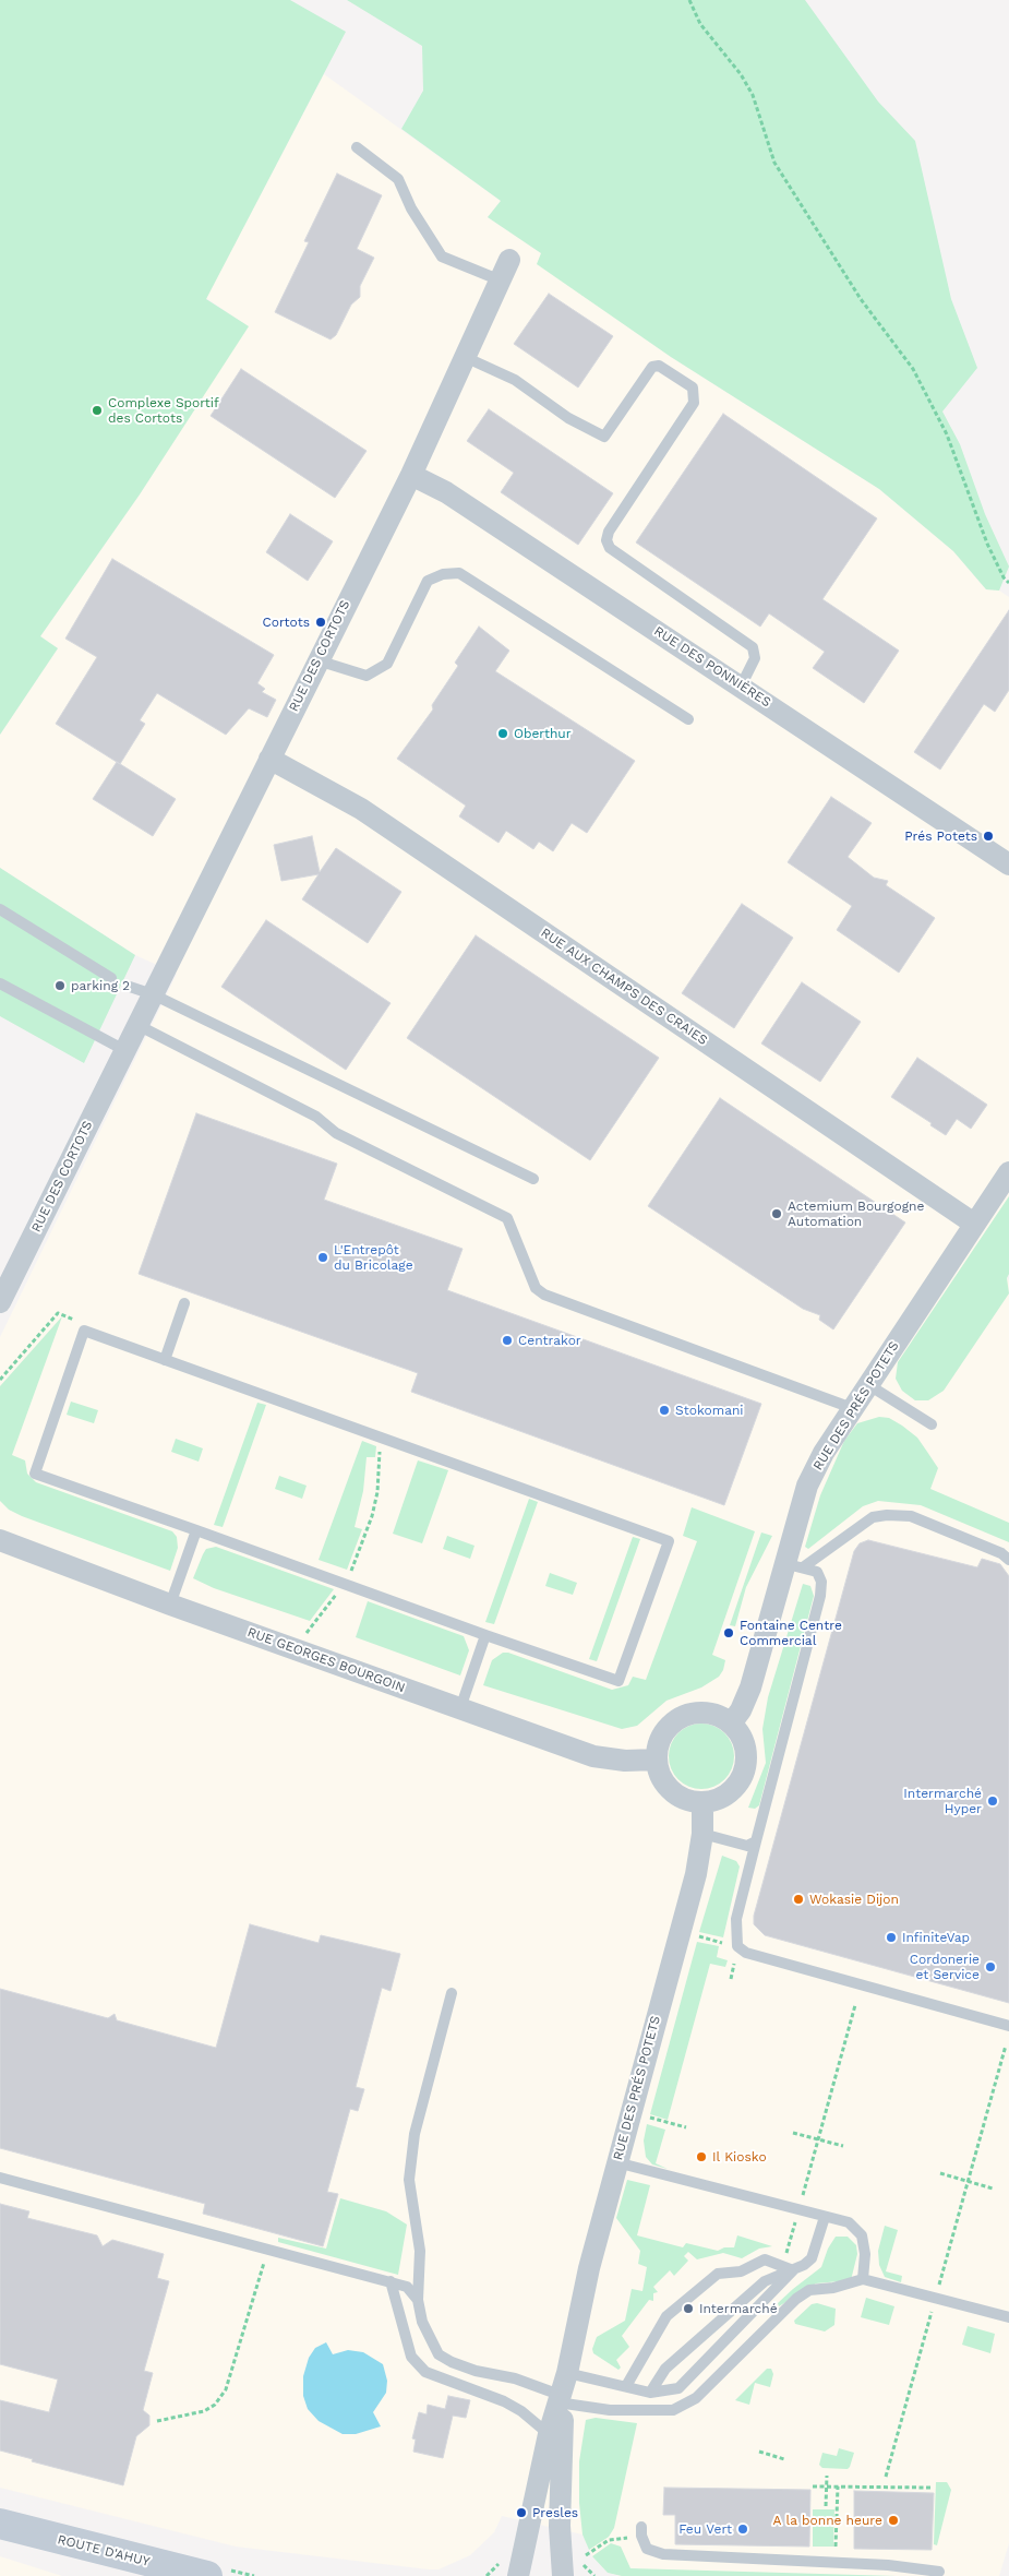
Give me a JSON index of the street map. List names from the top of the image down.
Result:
{
  "streets": {
    "main road": ["ROUTE D'AHUY"],
    "street": [
      "RUE DES CORTOTS",
      "RUE DES PONNIÈRES",
      "RUE AUX CHAMPS DES CRAIES",
      "RUE DES PRÉS POTETS",
      "RUE GEORGES BOURGOIN"
    ]
  },
  "crossings": [
    ["RUE DES CORTOTS", "RUE DES PONNIÈRES"],
    ["RUE DES CORTOTS", "RUE AUX CHAMPS DES CRAIES"],
    ["RUE AUX CHAMPS DES CRAIES", "RUE DES PRÉS POTETS"],
    ["RUE DES PRÉS POTETS", "RUE GEORGES BOURGOIN"]
  ],
  "places": [
    "Complexe Sportif des Cortots",
    "Cortots",
    "Oberthur",
    "Prés Potets",
    "parking 2",
    "Actemium Bourgogne Automation",
    "L'Entrepôt du Bricolage",
    "Centrakor",
    "Stokomani",
    "Fontaine Centre Commercial",
    "Intermarché Hyper",
    "Wokasie Dijon",
    "InfiniteVap",
    "Cordonerie et Service",
    "Il Kiosko",
    "Intermarché",
    "Presles",
    "A la bonne heure",
    "Feu Vert"
  ]
}
